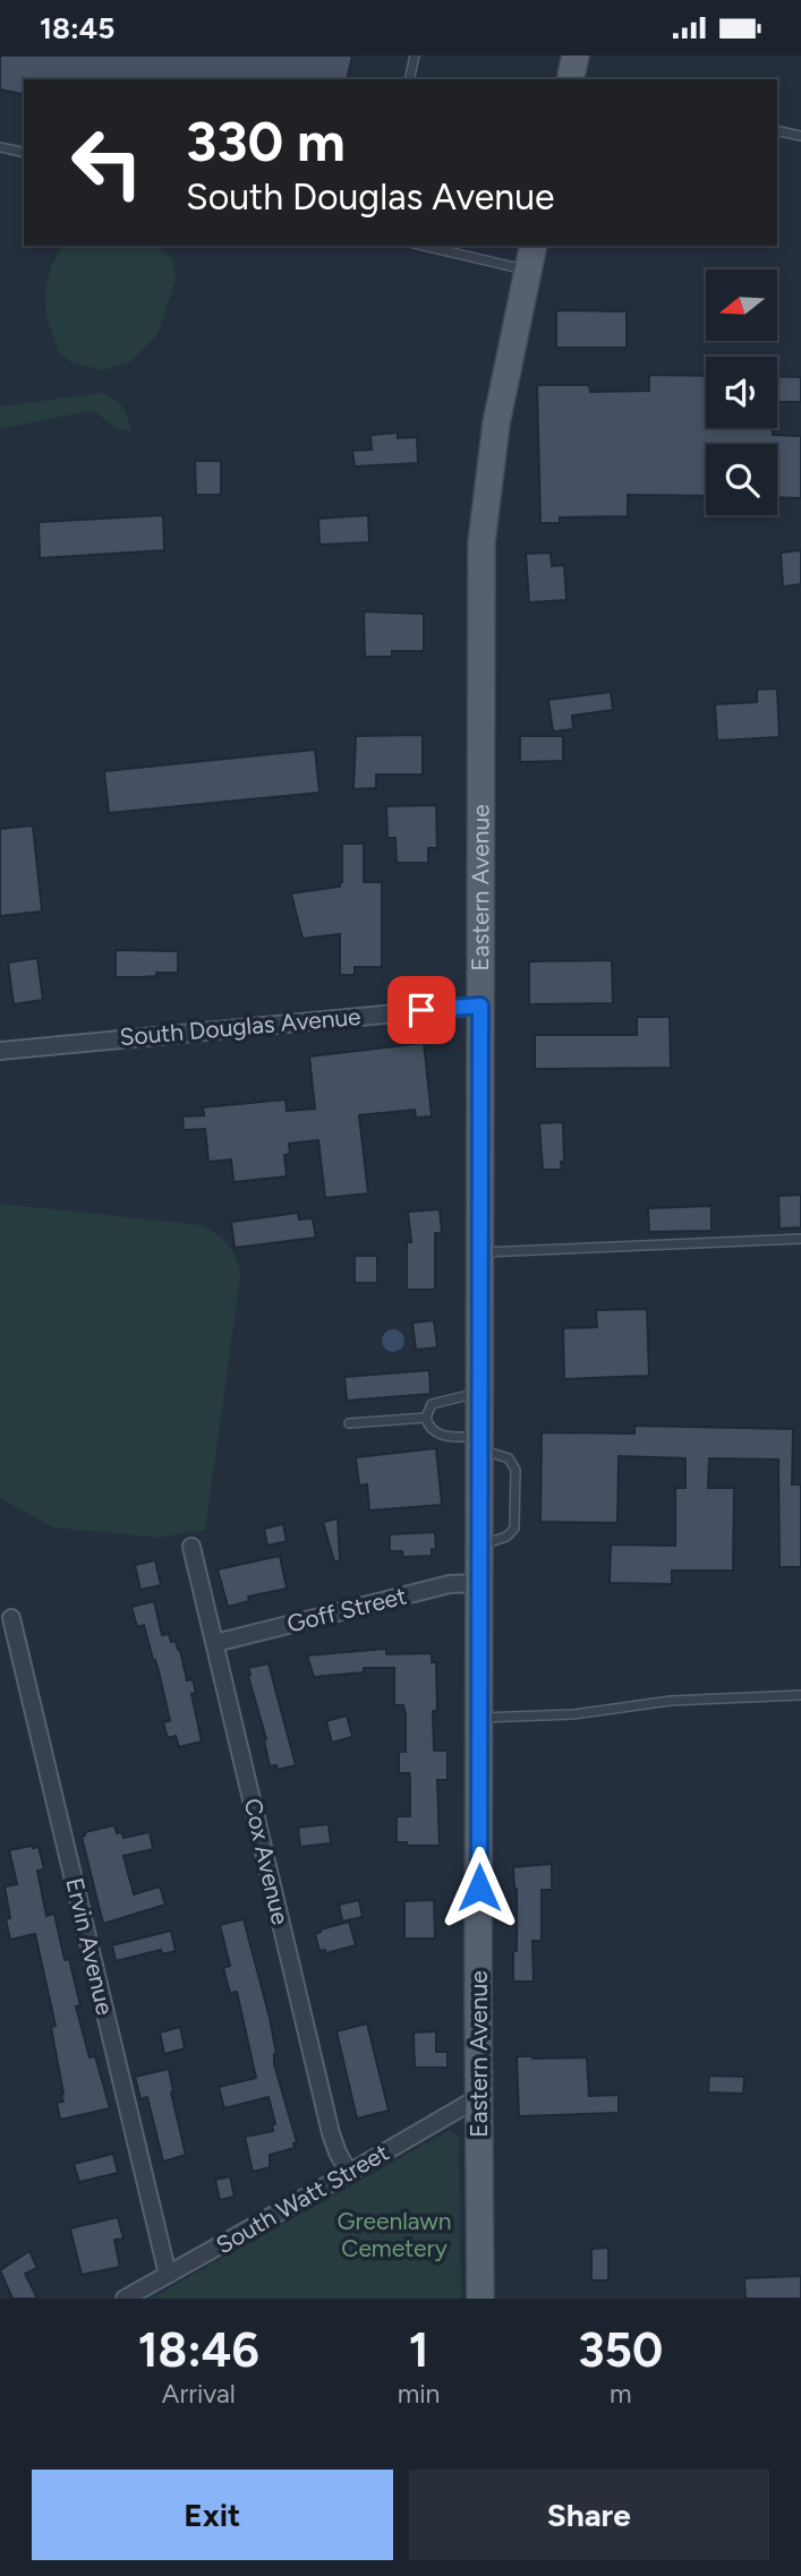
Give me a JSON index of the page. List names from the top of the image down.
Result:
{
  "streets": {
    "main road": ["Eastern Avenue"],
    "street": [
      "South Douglas Avenue",
      "Goff Street",
      "Cox Avenue",
      "Ervin Avenue",
      "South Watt Street"
    ]
  },
  "crossings": [
    ["Eastern Avenue", "South Douglas Avenue"],
    ["Eastern Avenue", "Goff Street"],
    ["Eastern Avenue", "South Watt Street"],
    ["Goff Street", "Cox Avenue"],
    ["Cox Avenue", "South Watt Street"],
    ["Ervin Avenue", "South Watt Street"]
  ],
  "parks": ["Greenlawn Cemetery"],
  "north": "left",
  "page": {
    "status": "18:45",
    "turn": ["330 m", "South Douglas Avenue"],
    "eta": [
      "18:46",
      "Arrival",
      "1",
      "min",
      "350",
      "m"
    ],
    "buttons": ["Exit", "Share"]
  }
}
